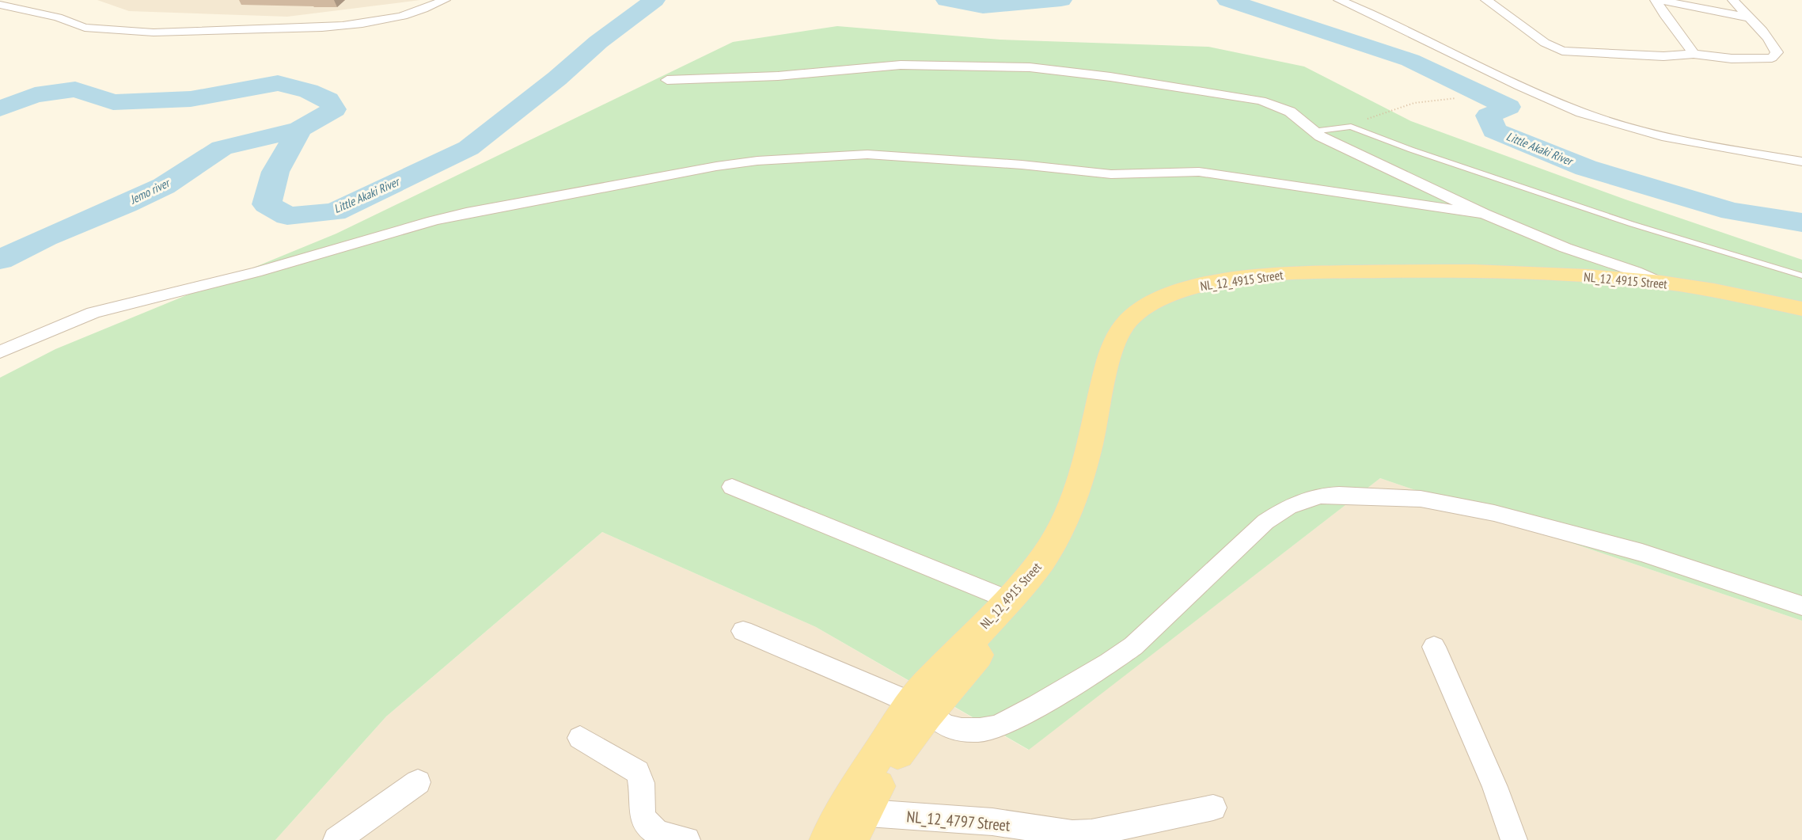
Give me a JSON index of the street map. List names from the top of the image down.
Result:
{
  "streets": {
    "main road": ["NL_12_4915 Street"],
    "street": ["NL_12_4797 Street"]
  },
  "crossings": [
    ["NL_12_4915 Street", "NL_12_4797 Street"]
  ],
  "water": ["Little Akaki River", "Jemo river"]
}
